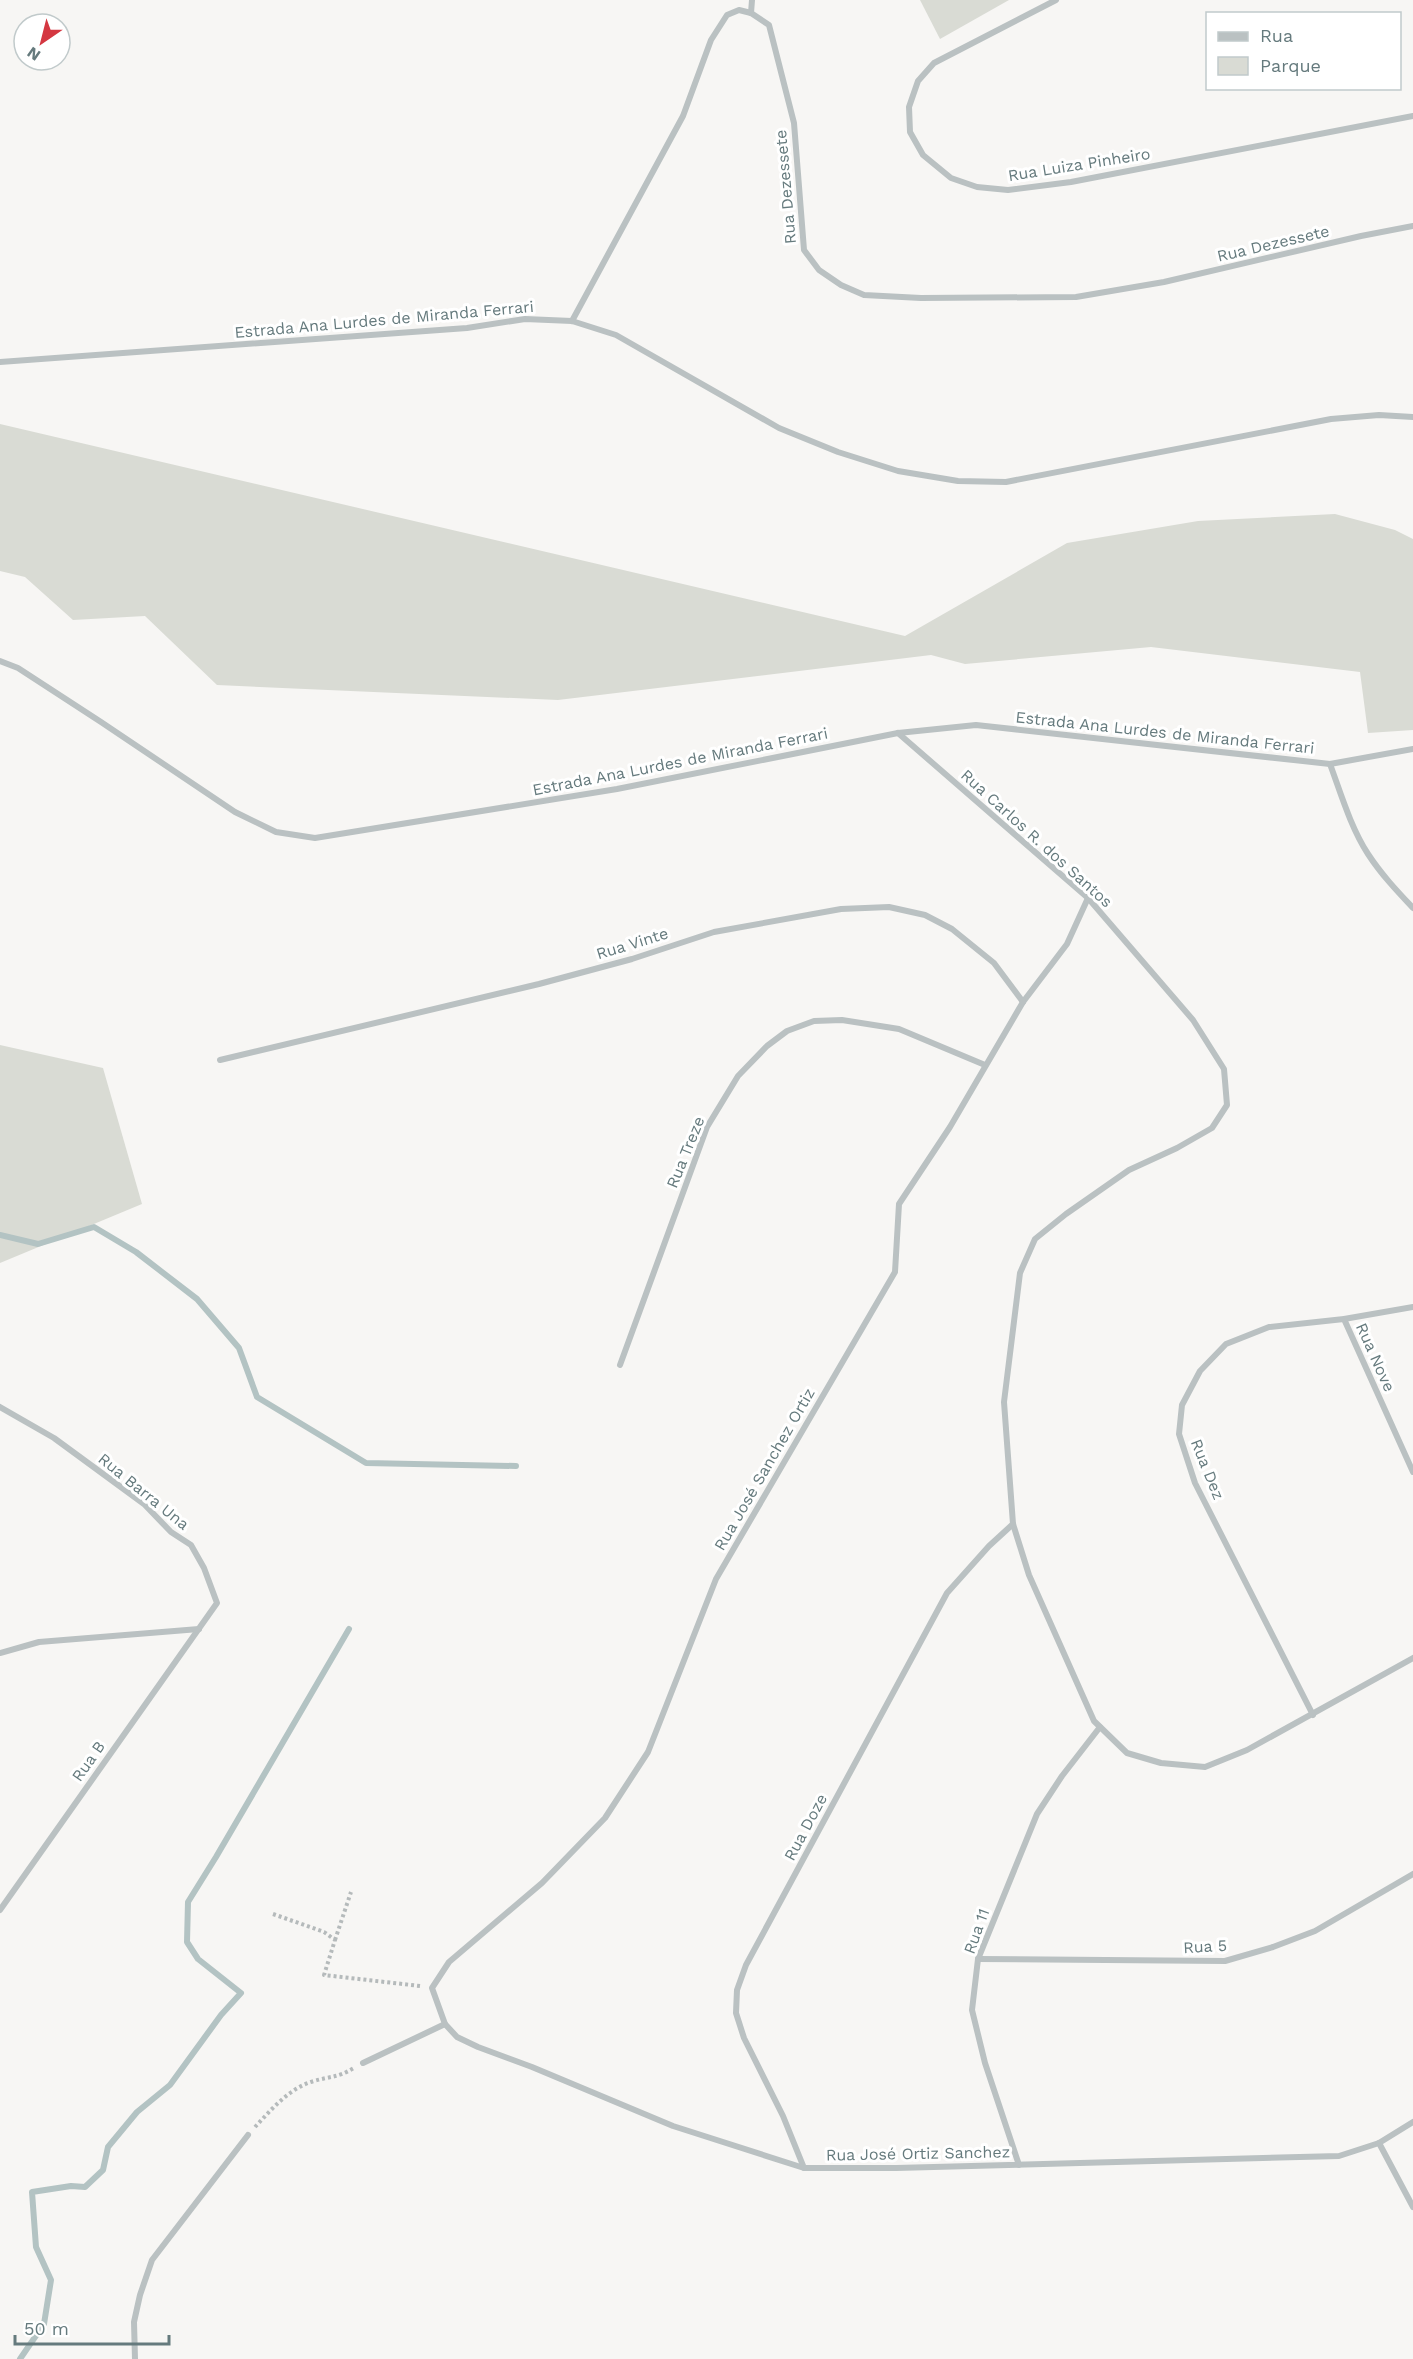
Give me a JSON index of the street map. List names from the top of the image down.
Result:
{
  "streets": {
    "street": [
      "Rua Luiza Pinheiro",
      "Rua Dezessete",
      "Estrada Ana Lurdes de Miranda Ferrari",
      "Rua Carlos R. dos Santos",
      "Rua Vinte",
      "Rua Treze",
      "Rua Nove",
      "Rua José Sanchez Ortiz",
      "Rua Dez",
      "Rua Barra Una",
      "Rua B",
      "Rua Doze",
      "Rua 11",
      "Rua 5",
      "Rua José Ortiz Sanchez"
    ]
  },
  "crossings": [
    ["Estrada Ana Lurdes de Miranda Ferrari", "Rua Carlos R. dos Santos"],
    ["Rua Carlos R. dos Santos", "Rua José Sanchez Ortiz"],
    ["Rua Carlos R. dos Santos", "Rua Dez"],
    ["Rua Carlos R. dos Santos", "Rua Doze"],
    ["Rua Carlos R. dos Santos", "Rua 11"],
    ["Rua Vinte", "Rua José Sanchez Ortiz"],
    ["Rua Treze", "Rua José Sanchez Ortiz"],
    ["Rua Nove", "Rua Dez"],
    ["Rua Barra Una", "Rua B"],
    ["Rua Doze", "Rua José Ortiz Sanchez"],
    ["Rua 11", "Rua 5"],
    ["Rua 11", "Rua José Ortiz Sanchez"]
  ],
  "legend": ["Rua", "Parque"],
  "scale_bar": "50 m",
  "north": "bottom left"
}
